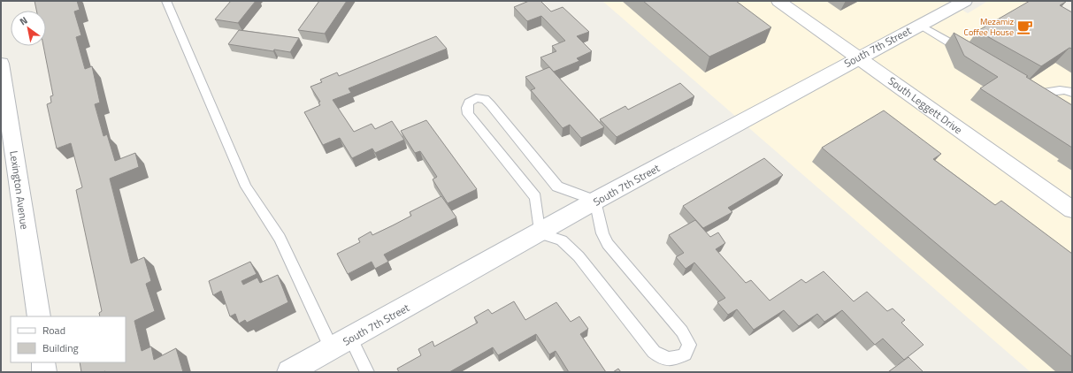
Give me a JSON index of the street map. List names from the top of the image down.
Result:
{
  "streets": {
    "main road": ["South 7th Street", "South Leggett Drive", "Lexington Avenue"]
  },
  "crossings": [
    ["South 7th Street", "South Leggett Drive"]
  ],
  "places": {
    "cafe": ["Mezamiz Coffee House"]
  },
  "legend": ["Road", "Building"],
  "north": "top left"
}
